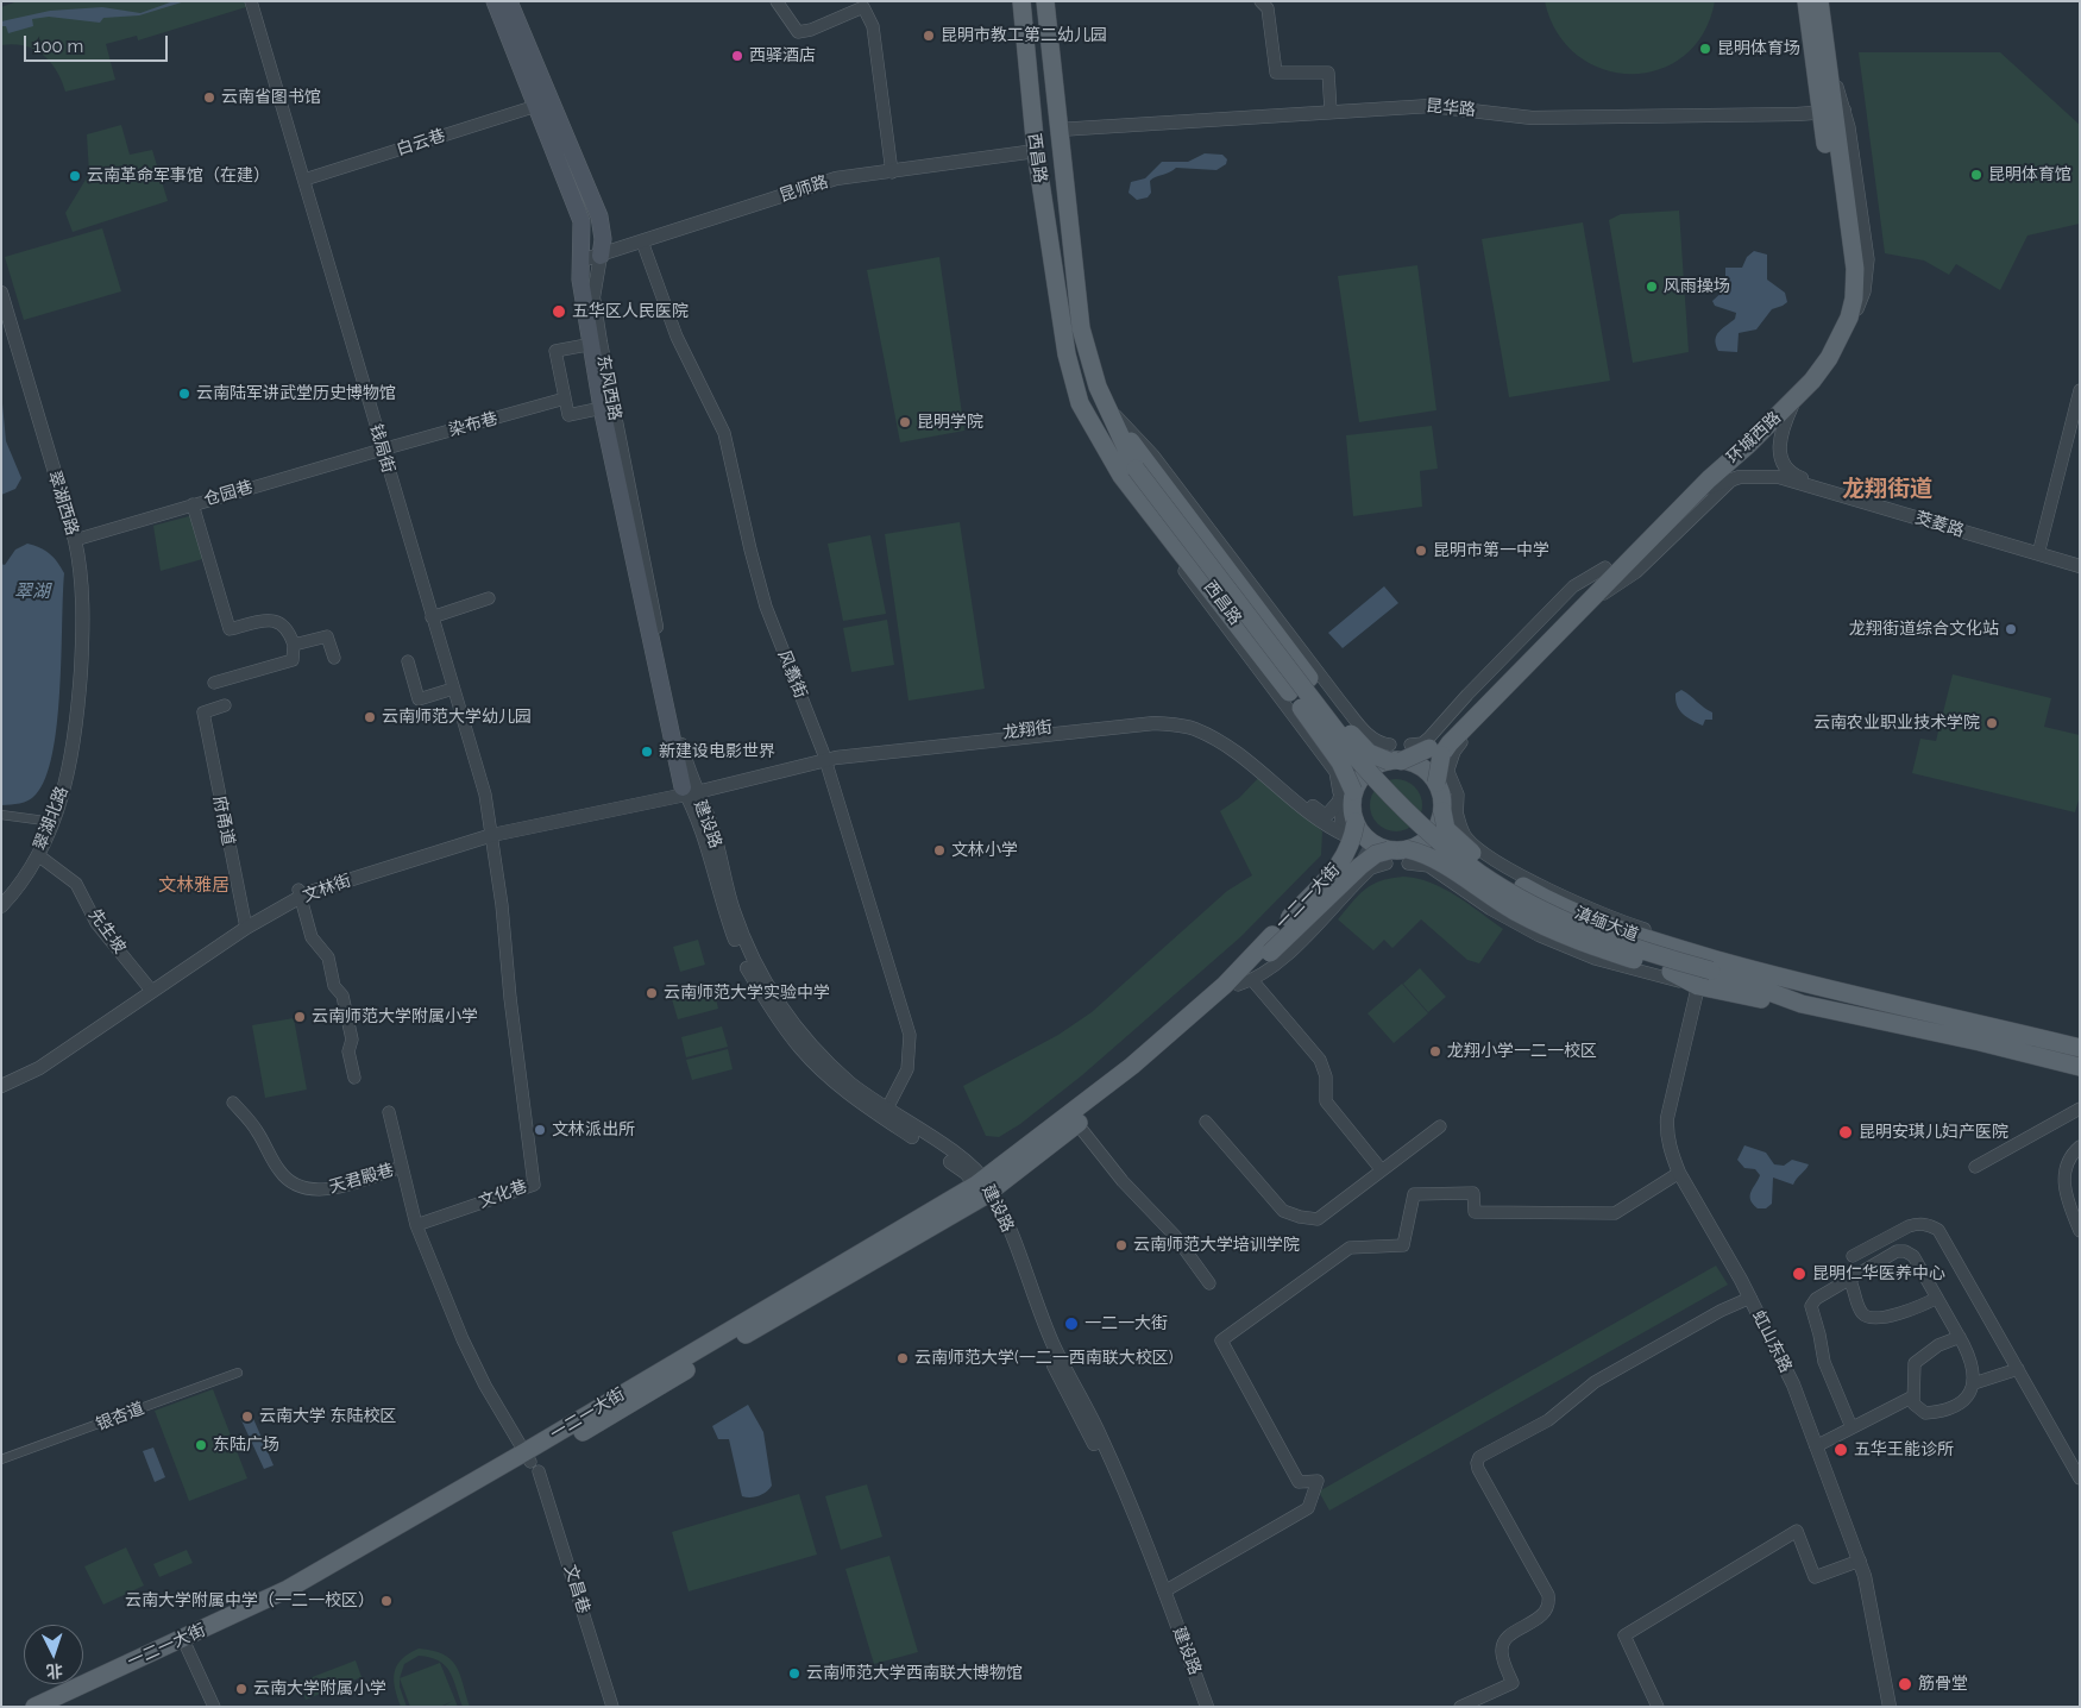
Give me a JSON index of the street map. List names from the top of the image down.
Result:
{
  "streets": {
    "main road": [
      "西昌路",
      "东风西路",
      "环城西路",
      "一二一大街",
      "滇缅大道"
    ],
    "street": [
      "昆华路",
      "白云巷",
      "昆师路",
      "染布巷",
      "钱局街",
      "仓园巷",
      "翠湖西路",
      "茭菱路",
      "风翥街",
      "龙翔街",
      "翠湖北路",
      "府甬道",
      "建设路",
      "文林街",
      "先生坡",
      "天君殿巷",
      "文化巷",
      "虹山东路",
      "银杏道",
      "文昌巷"
    ]
  },
  "crossings": [
    ["昆华路", "西昌路"],
    ["昆华路", "环城西路"],
    ["白云巷", "东风西路"],
    ["白云巷", "钱局街"],
    ["西昌路", "昆师路"],
    ["西昌路", "环城西路"],
    ["西昌路", "龙翔街"],
    ["西昌路", "一二一大街"],
    ["西昌路", "滇缅大道"],
    ["昆师路", "东风西路"],
    ["昆师路", "风翥街"],
    ["东风西路", "龙翔街"],
    ["东风西路", "建设路"],
    ["东风西路", "文林街"],
    ["染布巷", "钱局街"],
    ["染布巷", "仓园巷"],
    ["环城西路", "茭菱路"],
    ["环城西路", "龙翔街"],
    ["环城西路", "一二一大街"],
    ["环城西路", "滇缅大道"],
    ["钱局街", "仓园巷"],
    ["钱局街", "文林街"],
    ["钱局街", "文化巷"],
    ["仓园巷", "翠湖西路"],
    ["翠湖西路", "翠湖北路"],
    ["风翥街", "龙翔街"],
    ["风翥街", "建设路"],
    ["龙翔街", "建设路"],
    ["龙翔街", "文林街"],
    ["龙翔街", "一二一大街"],
    ["翠湖北路", "先生坡"],
    ["府甬道", "文林街"],
    ["建设路", "文林街"],
    ["建设路", "一二一大街"],
    ["文林街", "先生坡"],
    ["文林街", "文化巷"],
    ["一二一大街", "文昌巷"],
    ["滇缅大道", "虹山东路"],
    ["天君殿巷", "文化巷"]
  ],
  "districts": ["龙翔街道", "文林雅居"],
  "water": ["翠湖"],
  "places": [
    "昆明市教工第二幼儿园",
    "昆明体育场",
    "西驿酒店",
    "云南省图书馆",
    "昆明体育馆",
    "云南革命军事馆（在建）",
    "风雨操场",
    "五华区人民医院",
    "云南陆军讲武堂历史博物馆",
    "昆明学院",
    "昆明市第一中学",
    "龙翔街道综合文化站",
    "云南师范大学幼儿园",
    "云南农业职业技术学院",
    "新建设电影世界",
    "文林小学",
    "云南师范大学实验中学",
    "云南师范大学附属小学",
    "龙翔小学一二一校区",
    "文林派出所",
    "昆明安琪儿妇产医院",
    "云南师范大学培训学院",
    "昆明仁华医养中心",
    "一二一大街",
    "云南师范大学(一二一西南联大校区)",
    "云南大学 东陆校区",
    "东陆广场",
    "五华王能诊所",
    "云南大学附属中学（一二一校区）",
    "云南师范大学西南联大博物馆",
    "筋骨堂",
    "云南大学附属小学"
  ],
  "scale_bar": "100 m",
  "north": "bottom"
}
